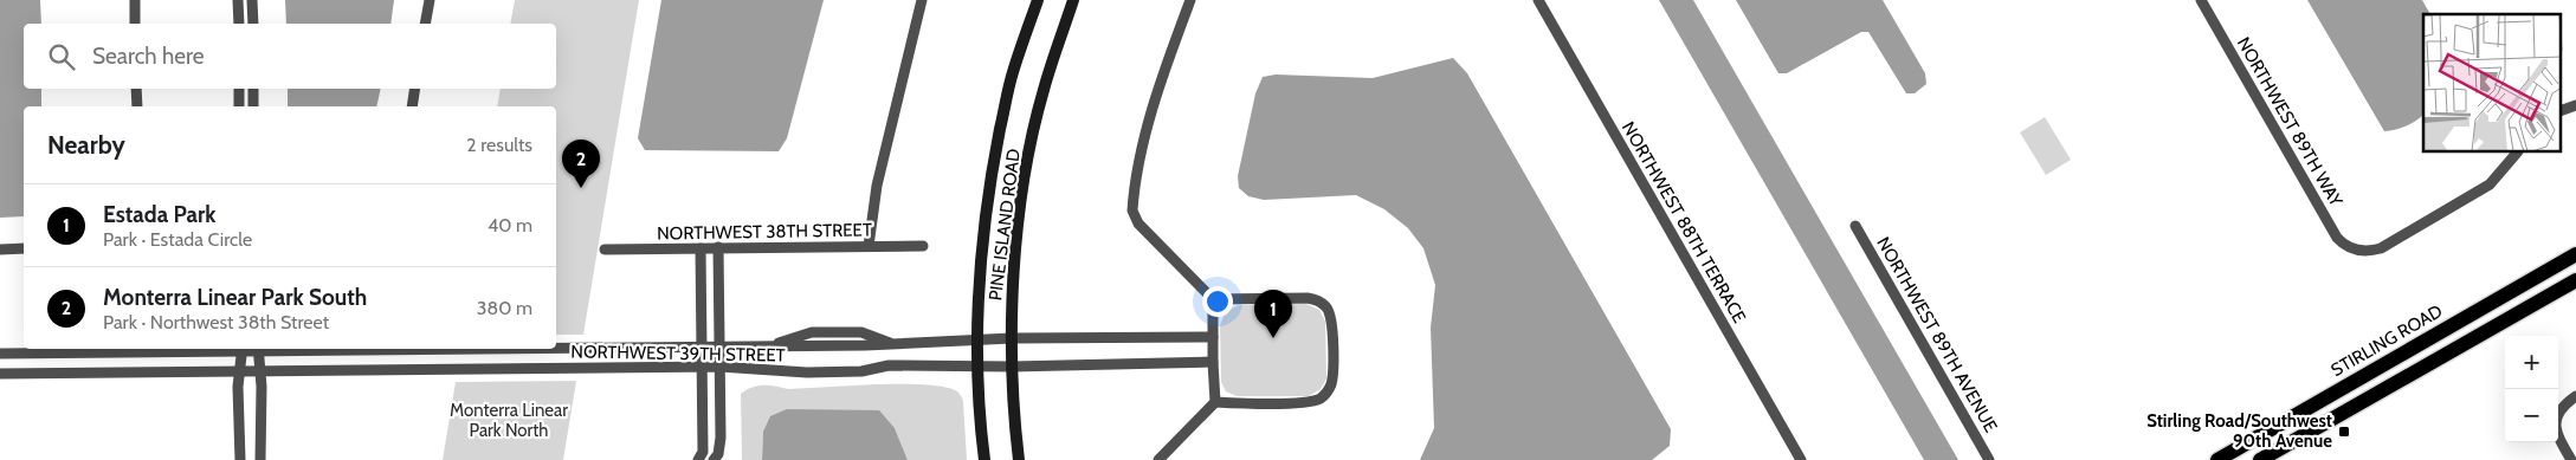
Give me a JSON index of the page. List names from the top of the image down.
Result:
{
  "streets": {
    "main road": ["PINE ISLAND ROAD", "STIRLING ROAD"],
    "street": [
      "NORTHWEST 89TH WAY",
      "NORTHWEST 88TH TERRACE",
      "NORTHWEST 38TH STREET",
      "NORTHWEST 89TH AVENUE",
      "NORTHWEST 39TH STREET"
    ]
  },
  "crossings": [
    ["PINE ISLAND ROAD", "NORTHWEST 39TH STREET"]
  ],
  "parks": ["Monterra Linear Park North"],
  "places": {
    "transit": ["Stirling Road/Southwest 90th Avenue"]
  },
  "page": {
    "search": "Search here",
    "heading": ["Nearby", "2 results"],
    "pins": ["2", "1"],
    "list": [
      {
        "mark": "1",
        "name": "Estada Park",
        "note": "Park · Estada Circle",
        "value": "40 m"
      },
      {
        "mark": "2",
        "name": "Monterra Linear Park South",
        "note": "Park · Northwest 38th Street",
        "value": "380 m"
      }
    ],
    "map_buttons": ["+", "−"]
  }
}
